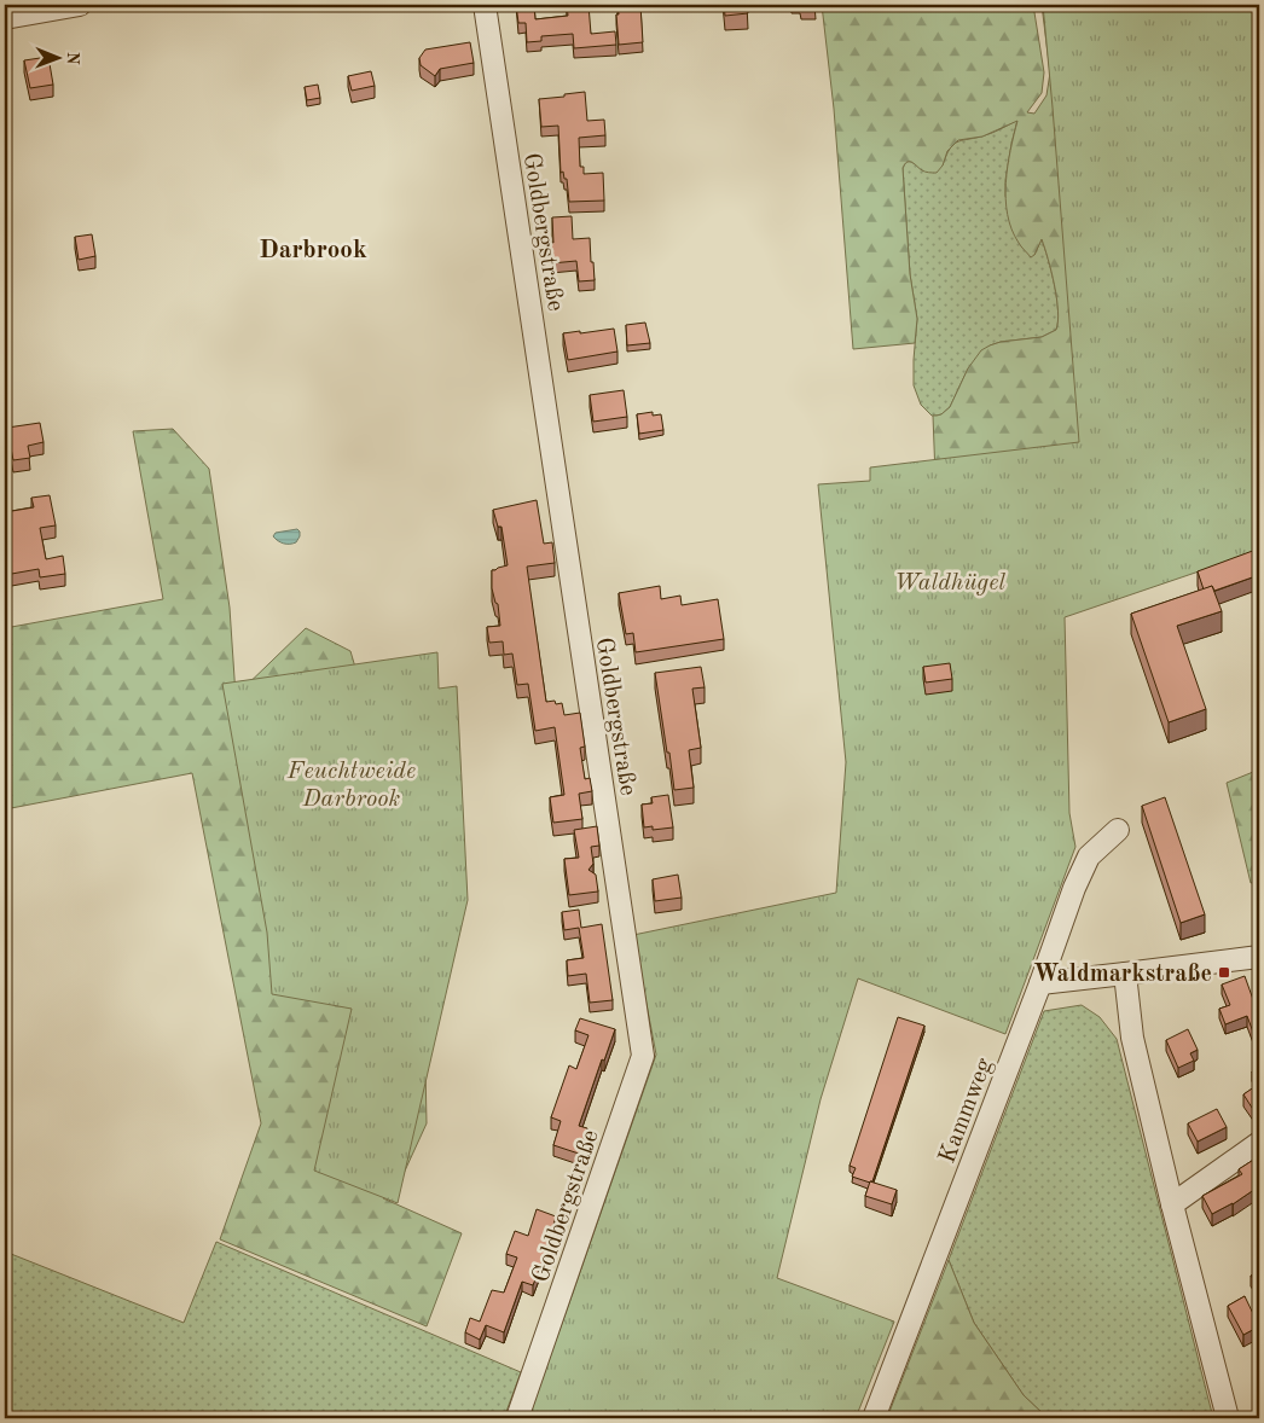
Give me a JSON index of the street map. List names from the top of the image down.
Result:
{
  "streets": {
    "street": ["Goldbergstraße", "Kammweg"]
  },
  "districts": ["Darbrook"],
  "parks": ["Waldhügel", "Feuchtweide Darbrook"],
  "places": {
    "transit": ["Waldmarkstraße"]
  },
  "north": "right"
}
